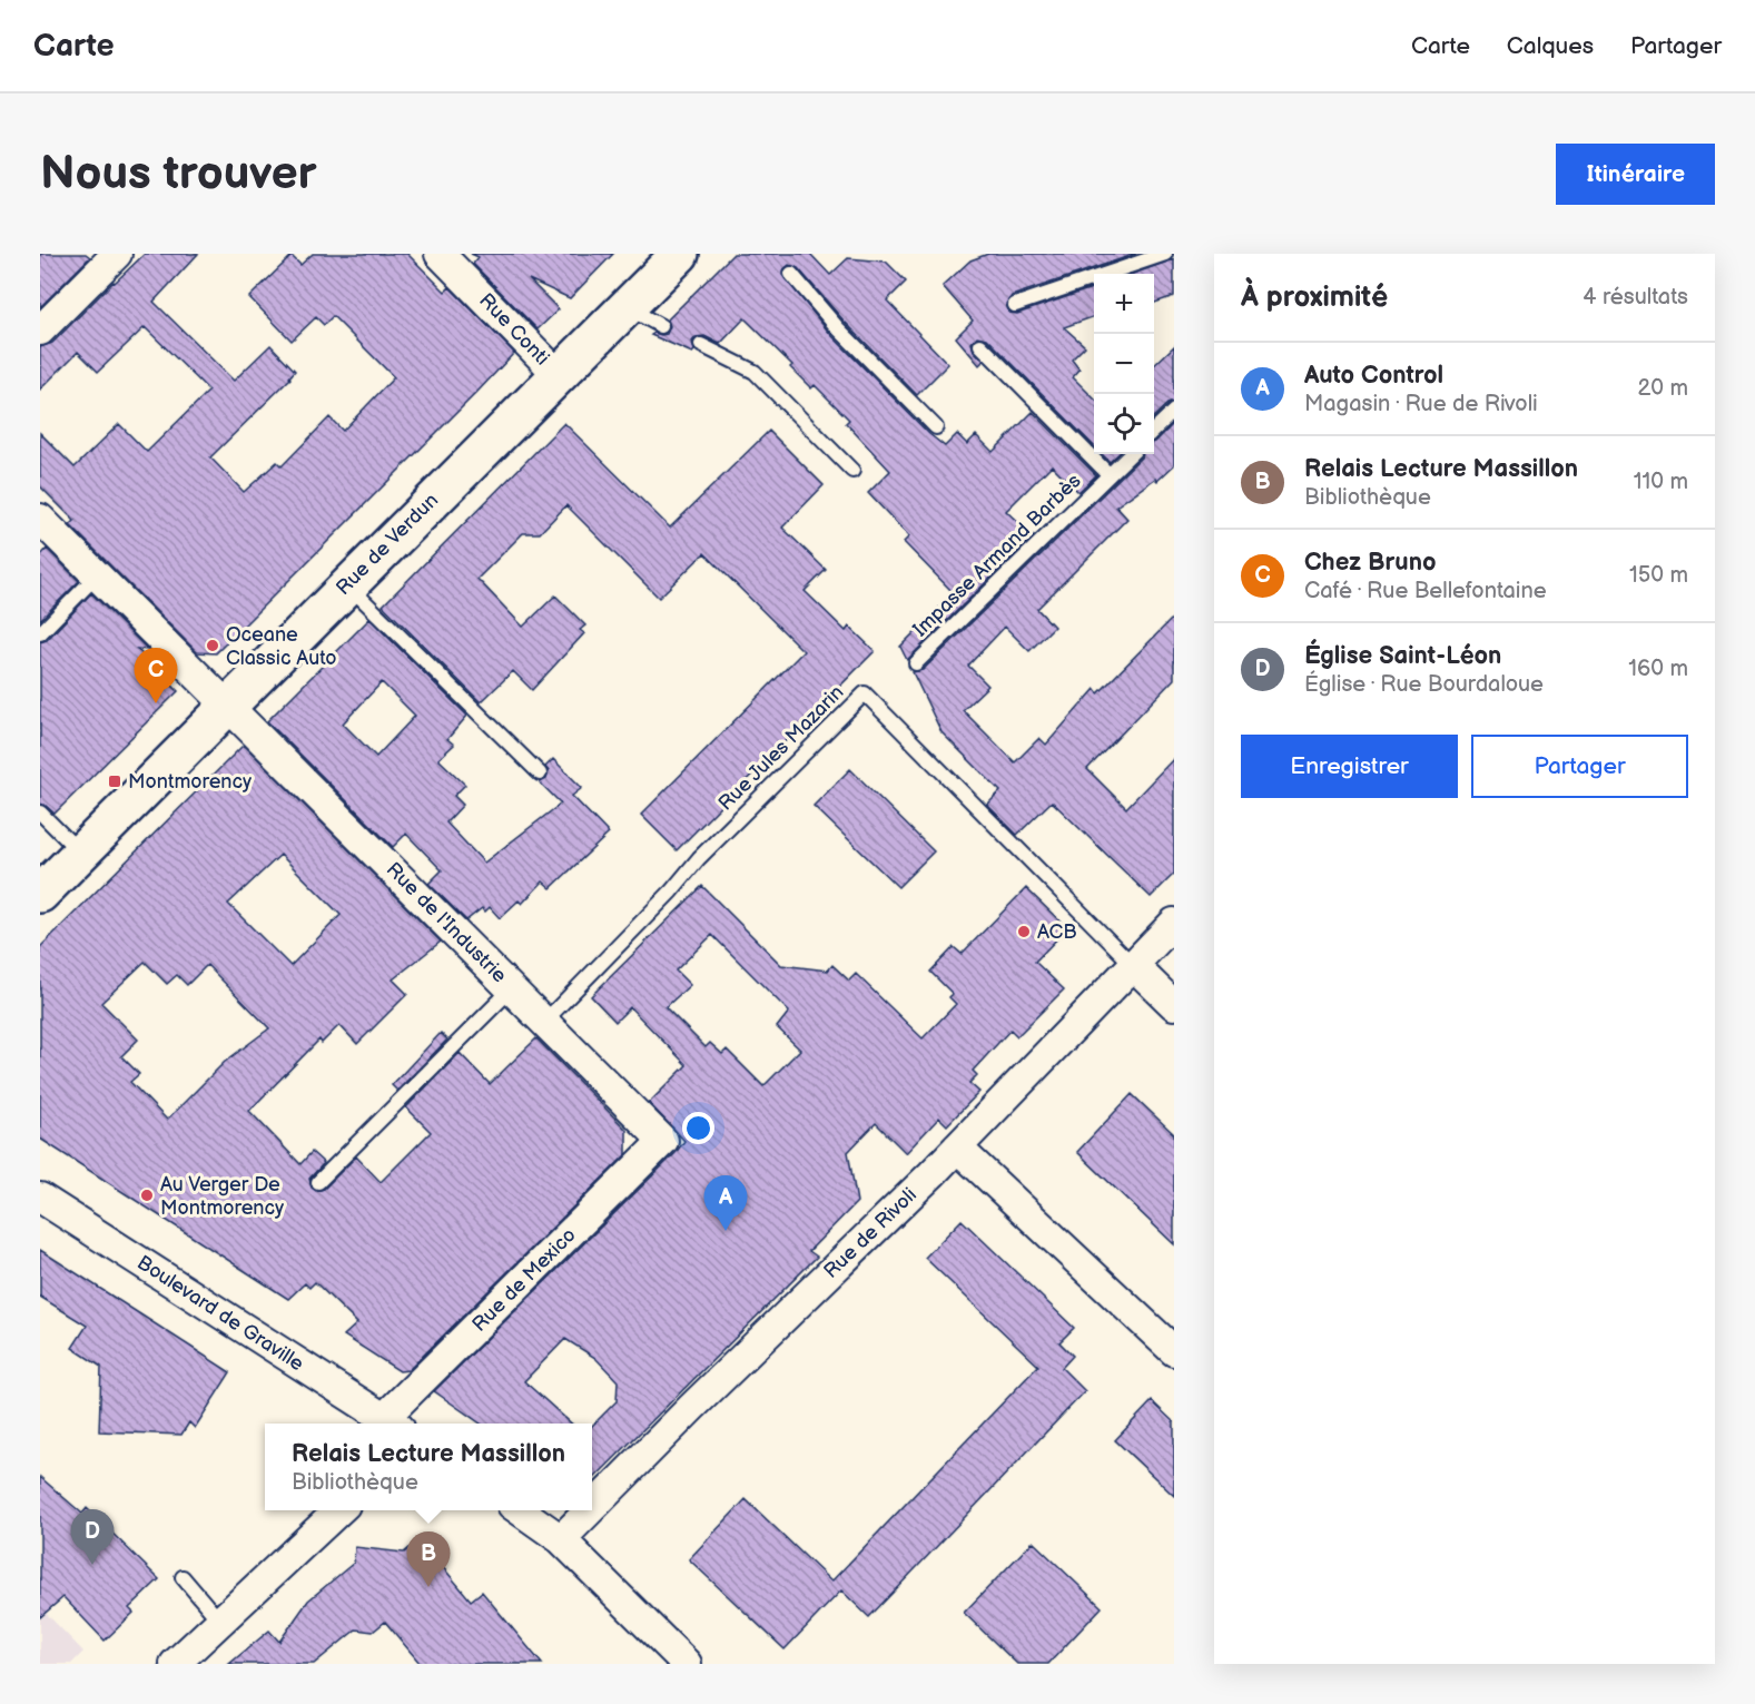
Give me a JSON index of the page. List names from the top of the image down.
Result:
{
  "streets": {
    "main road": ["Rue de Verdun"],
    "street": [
      "Rue Conti",
      "Rue de l'Industrie",
      "Rue de Rivoli",
      "Rue de Mexico",
      "Boulevard de Graville"
    ],
    "lane": ["Impasse Armand Barbès", "Rue Jules Mazarin"]
  },
  "crossings": [
    ["Rue Conti", "Rue de Verdun"],
    ["Rue de Verdun", "Rue de l'Industrie"],
    ["Rue Jules Mazarin", "Rue de l'Industrie"],
    ["Rue Jules Mazarin", "Rue de Rivoli"],
    ["Rue de l'Industrie", "Rue de Mexico"],
    ["Rue de Mexico", "Boulevard de Graville"]
  ],
  "places": {
    "other": ["Oceane Classic Auto", "ACB", "Au Verger De Montmorency"],
    "transit": ["Montmorency"]
  },
  "page": {
    "header": "Carte",
    "nav": ["Carte", "Calques", "Partager"],
    "buttons": [
      "Itinéraire",
      ["Enregistrer", "Partager"]
    ],
    "title": "Nous trouver",
    "heading": ["À proximité", "4 résultats"],
    "map_buttons": ["+", "−"],
    "list": [
      {
        "mark": "A",
        "name": "Auto Control",
        "note": "Magasin · Rue de Rivoli",
        "value": "20 m"
      },
      {
        "mark": "B",
        "name": "Relais Lecture Massillon",
        "note": "Bibliothèque",
        "value": "110 m"
      },
      {
        "mark": "C",
        "name": "Chez Bruno",
        "note": "Café · Rue Bellefontaine",
        "value": "150 m"
      },
      {
        "mark": "D",
        "name": "Église Saint-Léon",
        "note": "Église · Rue Bourdaloue",
        "value": "160 m"
      }
    ],
    "pins": [
      "C",
      "A",
      "D",
      "B"
    ],
    "popup": ["Relais Lecture Massillon", "Bibliothèque"]
  }
}
